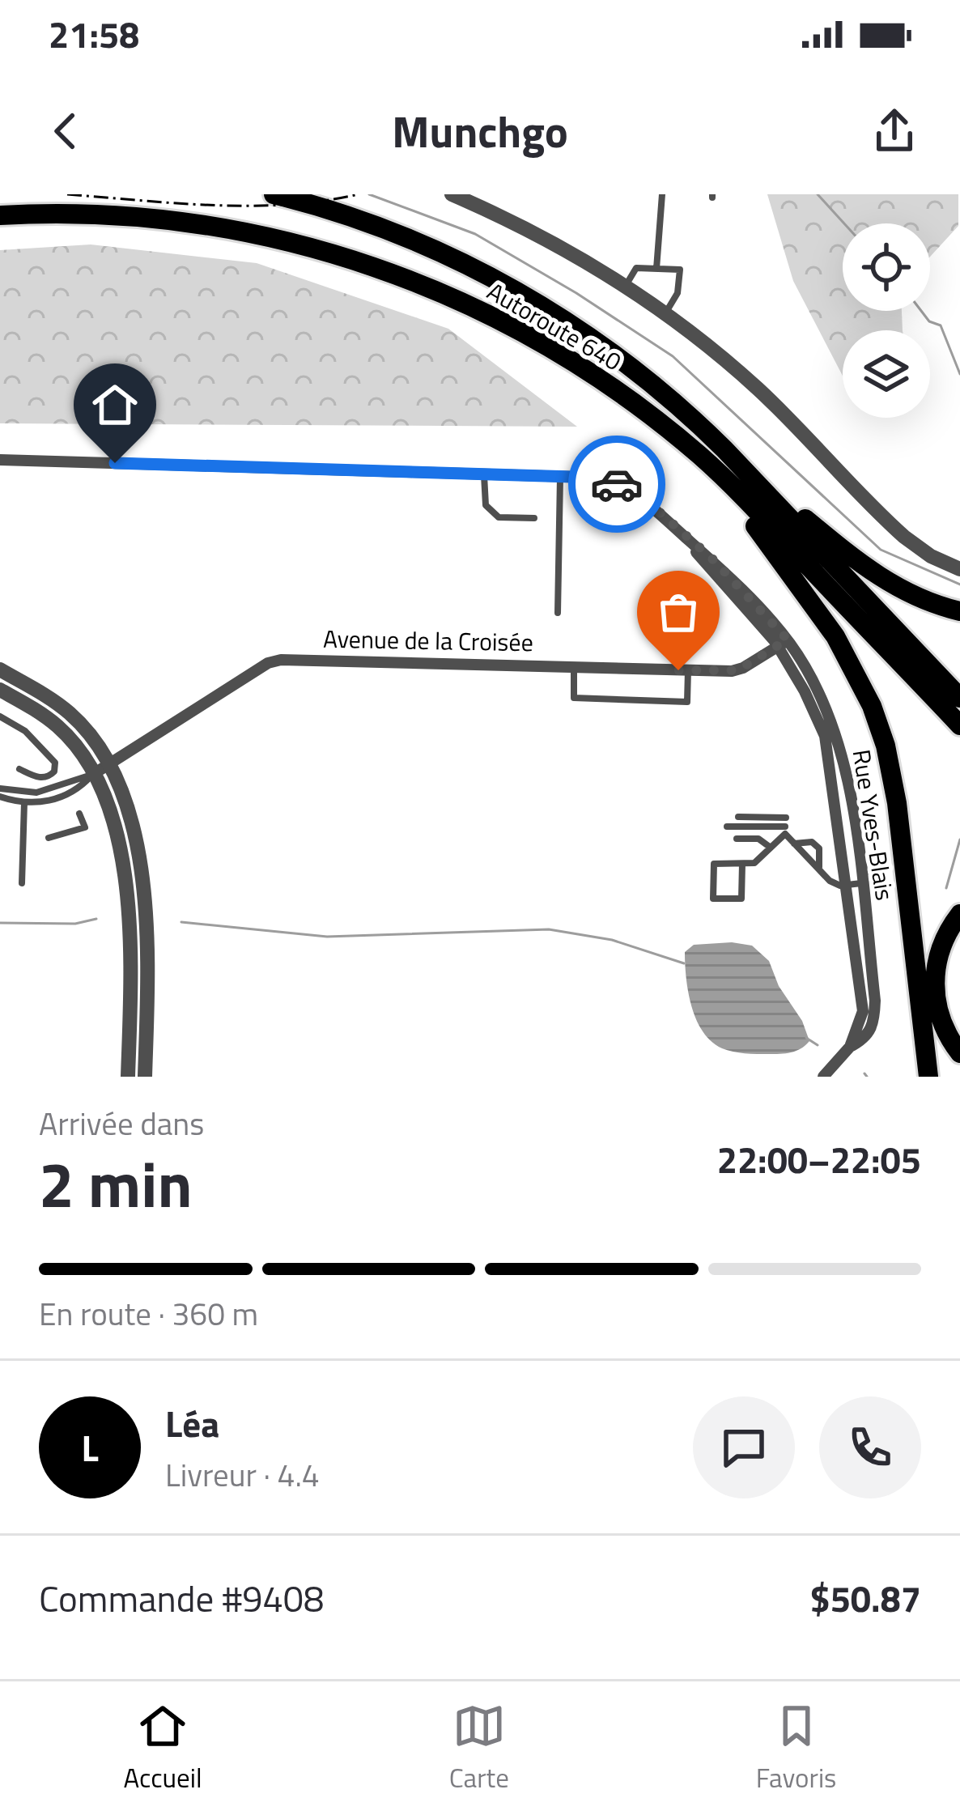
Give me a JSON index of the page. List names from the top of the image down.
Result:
{
  "streets": {
    "highway": ["Autoroute 640"],
    "street": ["Avenue de la Croisée", "Rue Yves-Blais"]
  },
  "crossings": [
    ["Avenue de la Croisée", "Rue Yves-Blais"]
  ],
  "page": {
    "status": "21:58",
    "header": "Munchgo",
    "heading": ["2 min", "Arrivée dans", "22:00–22:05"],
    "panel": [
      "Léa",
      "Livreur · 4.4",
      "Commande #9408",
      "$50.87"
    ],
    "bar": "En route · 360 m",
    "round": "L",
    "tabs": ["Accueil", "Carte", "Favoris"]
  }
}
